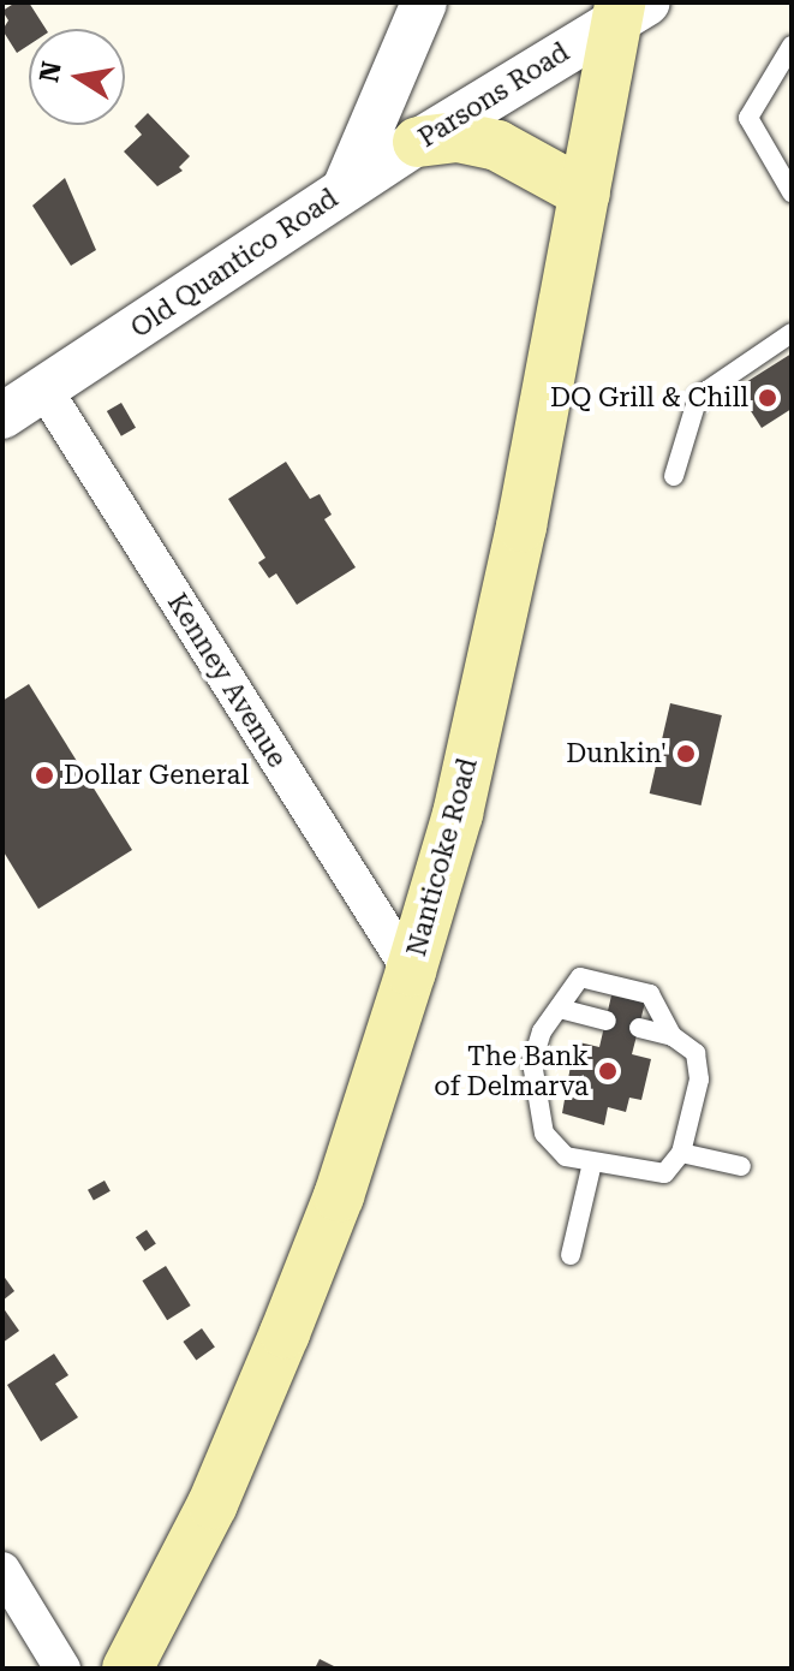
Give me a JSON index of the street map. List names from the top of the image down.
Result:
{
  "streets": {
    "main road": ["Nanticoke Road"],
    "street": ["Parsons Road", "Old Quantico Road", "Kenney Avenue"]
  },
  "crossings": [
    ["Parsons Road", "Old Quantico Road"],
    ["Parsons Road", "Nanticoke Road"],
    ["Old Quantico Road", "Kenney Avenue"],
    ["Kenney Avenue", "Nanticoke Road"]
  ],
  "places": [
    "DQ Grill & Chill",
    "Dunkin'",
    "Dollar General",
    "The Bank of Delmarva"
  ],
  "north": "left"
}
